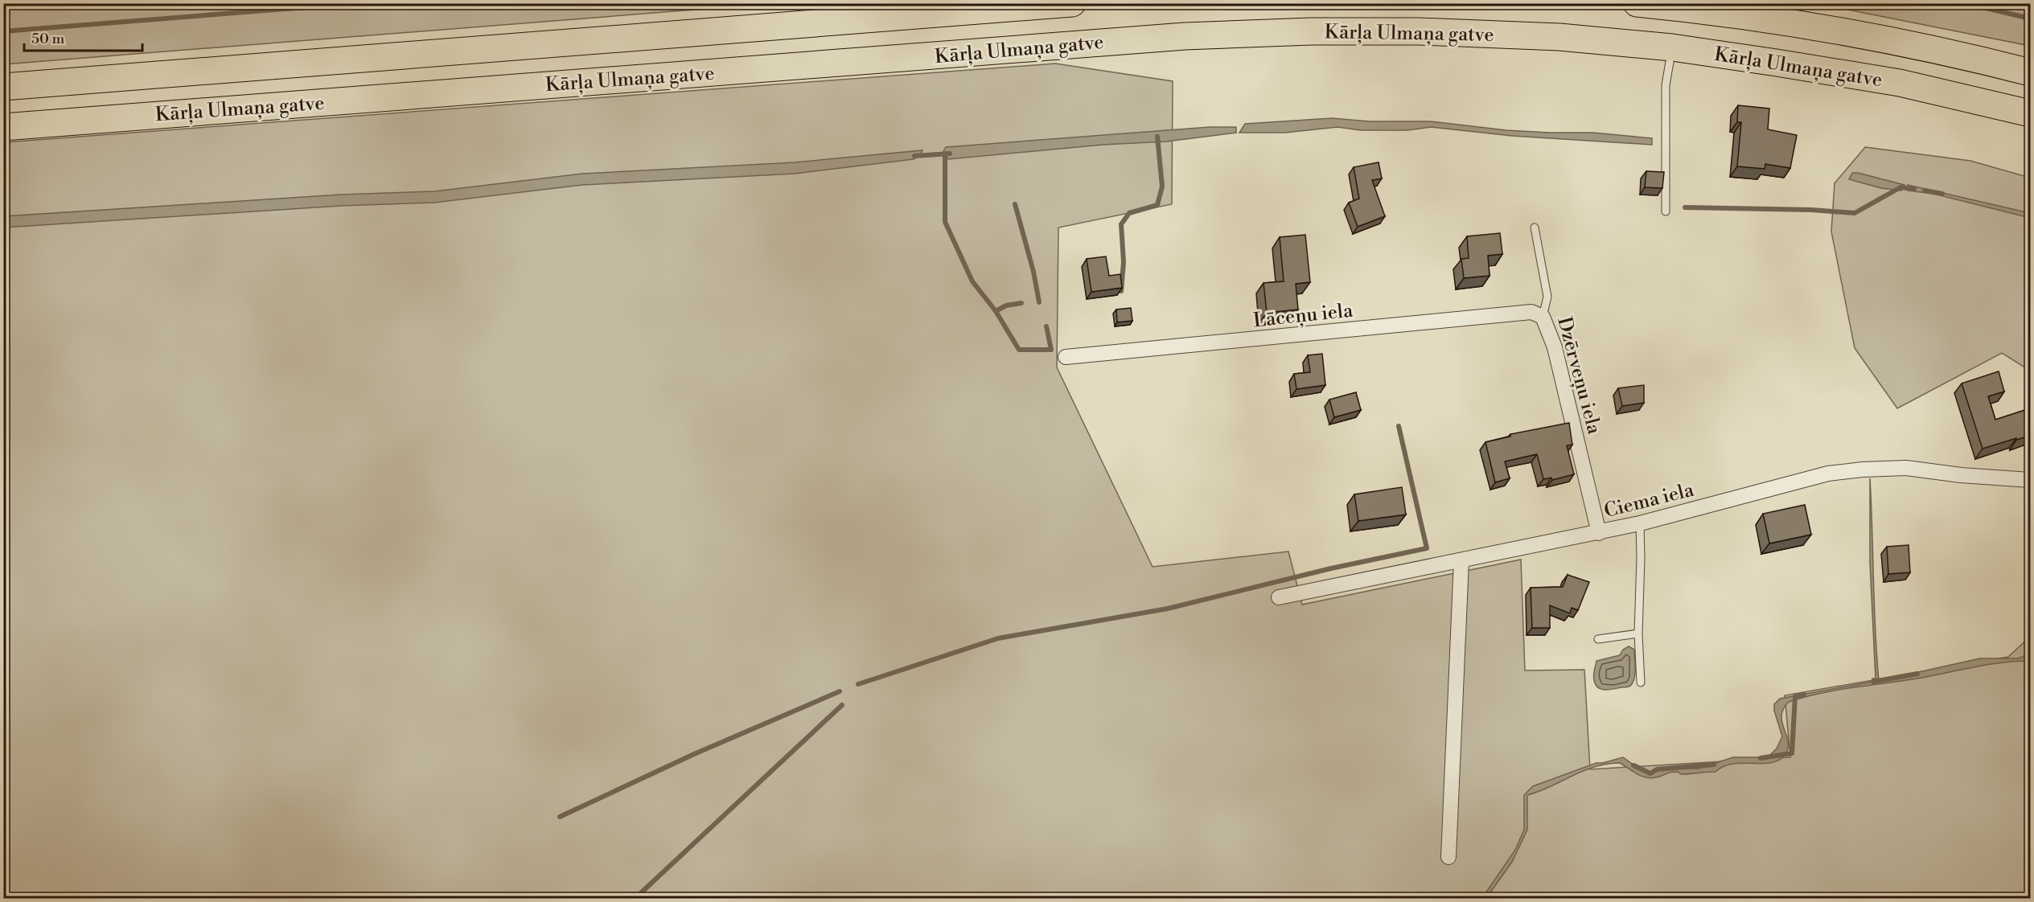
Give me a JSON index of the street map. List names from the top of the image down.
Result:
{
  "streets": {
    "highway": ["Kārļa Ulmaņa gatve"],
    "street": ["Lāceņu iela", "Dzērveņu iela", "Ciema iela"]
  },
  "crossings": [
    ["Lāceņu iela", "Dzērveņu iela"],
    ["Dzērveņu iela", "Ciema iela"]
  ],
  "scale_bar": "50 m"
}
